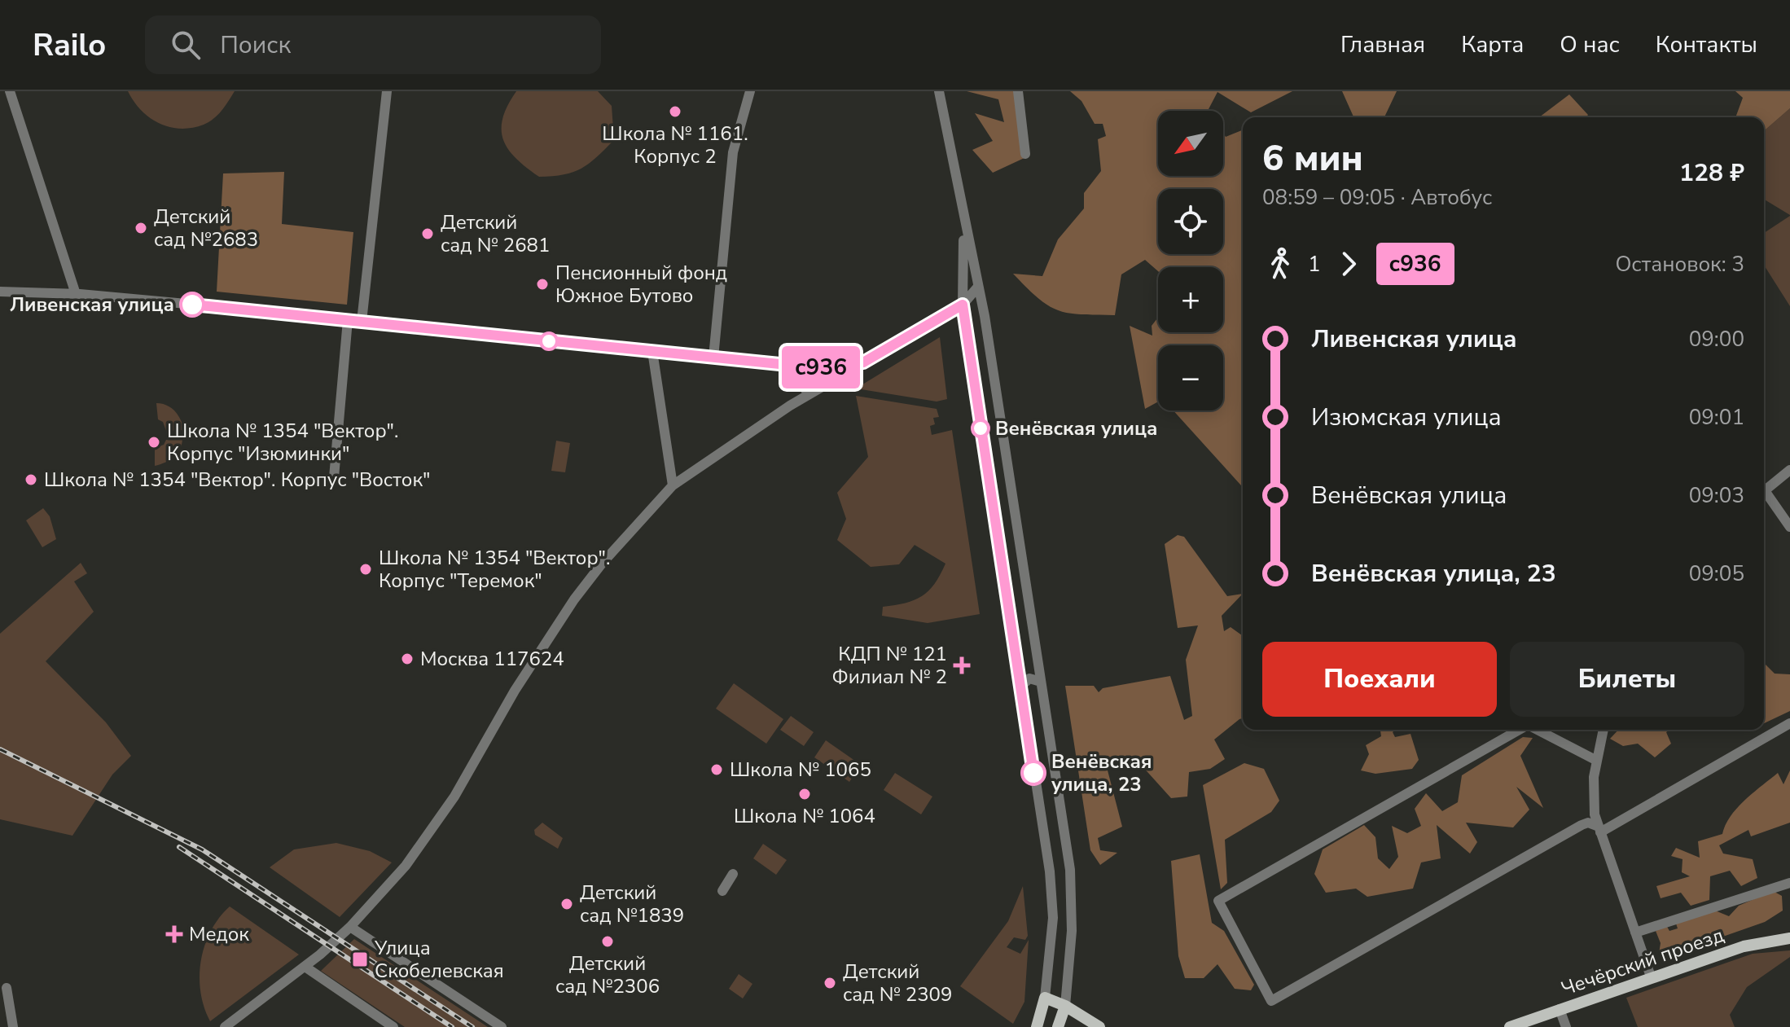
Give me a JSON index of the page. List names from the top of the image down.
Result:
{
  "streets": {
    "main road": ["Чечёрский проезд"]
  },
  "places": {
    "other": [
      "Школа № 1161. Корпус 2",
      "Детский сад №2683",
      "Детский сад № 2681",
      "Пенсионный фонд Южное Бутово",
      "Ливенская улица",
      "Венёвская улица",
      "Школа № 1354 \"Вектор\". Корпус \"Изюминки\"",
      "Школа № 1354 \"Вектор\". Корпус \"Восток\"",
      "Школа № 1354 \"Вектор\". Корпус \"Теремок\"",
      "Москва 117624",
      "Школа № 1065",
      "Венёвская улица, 23",
      "Школа № 1064",
      "Детский сад №1839",
      "Детский сад №2306",
      "Детский сад № 2309"
    ],
    "health": ["КДП № 121 Филиал № 2", "Медок"],
    "transit": ["Улица Скобелевская"]
  },
  "lines": ["bus line с936"],
  "north": "bottom left",
  "page": {
    "header": "Railo",
    "search": "Поиск",
    "nav": [
      "Главная",
      "Карта",
      "О нас",
      "Контакты"
    ],
    "on_map": "с936",
    "map_buttons": ["+", "−"],
    "heading": ["6 мин", "08:59 – 09:05 · Автобус", "128 ₽"],
    "legs": ["1", "с936", "Остановок: 3"],
    "list": [
      {
        "name": "Ливенская улица",
        "value": "09:00"
      },
      {
        "name": "Изюмская улица",
        "value": "09:01"
      },
      {
        "name": "Венёвская улица",
        "value": "09:03"
      },
      {
        "name": "Венёвская улица, 23",
        "value": "09:05"
      }
    ],
    "buttons": ["Поехали", "Билеты"]
  }
}
